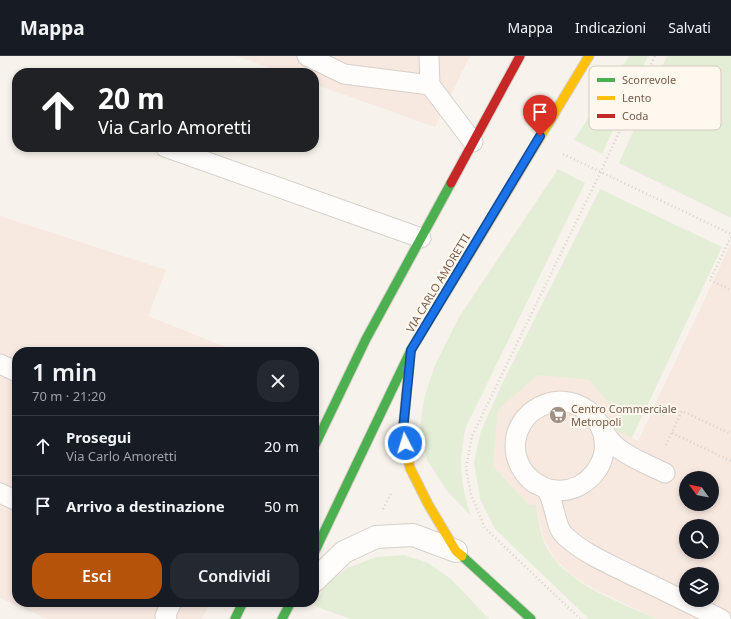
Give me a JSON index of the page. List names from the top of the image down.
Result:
{
  "streets": {
    "street": ["VIA CARLO AMORETTI"]
  },
  "places": {
    "supermarket": ["Centro Commerciale Metropoli"]
  },
  "legend": ["Scorrevole", "Lento", "Coda"],
  "north": "top left",
  "page": {
    "header": "Mappa",
    "nav": ["Mappa", "Indicazioni", "Salvati"],
    "turn": ["20 m", "Via Carlo Amoretti"],
    "heading": ["1 min", "70 m · 21:20"],
    "list": [
      {
        "name": "Prosegui",
        "note": "Via Carlo Amoretti",
        "value": "20 m"
      },
      {
        "name": "Arrivo a destinazione",
        "value": "50 m"
      }
    ],
    "buttons": ["Esci", "Condividi"]
  }
}
